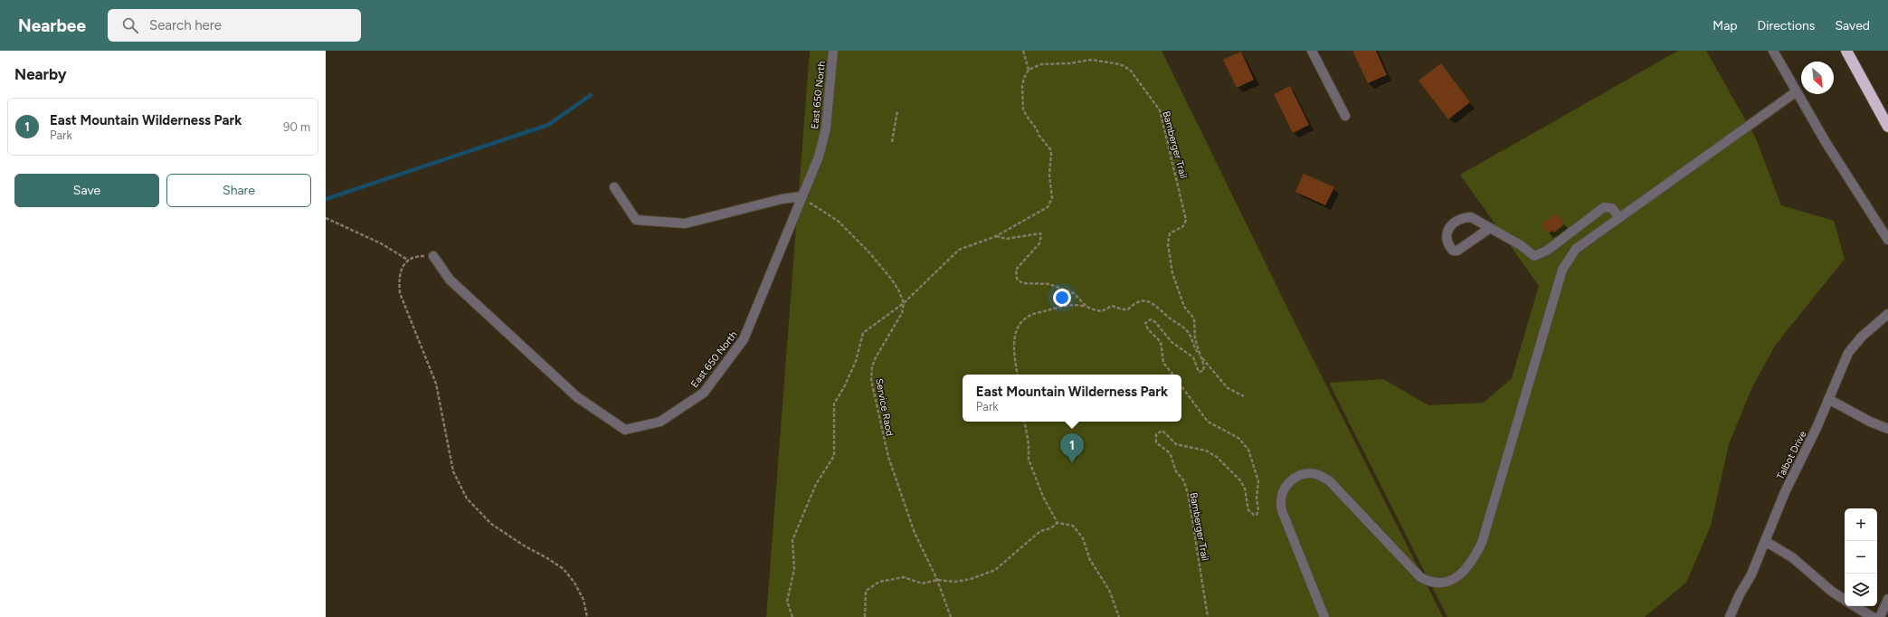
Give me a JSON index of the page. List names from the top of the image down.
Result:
{
  "streets": {
    "street": ["East 650 North", "Talbot Drive"],
    "path": ["Bamberger Trail", "Service Raod"]
  },
  "north": "bottom right",
  "page": {
    "header": "Nearbee",
    "search": "Search here",
    "nav": ["Map", "Directions", "Saved"],
    "heading": "Nearby",
    "list": [
      {
        "mark": "1",
        "name": "East Mountain Wilderness Park",
        "note": "Park",
        "value": "90 m"
      }
    ],
    "buttons": ["Save", "Share"],
    "popup": ["East Mountain Wilderness Park", "Park"],
    "pins": "1",
    "map_buttons": ["+", "−"]
  }
}
